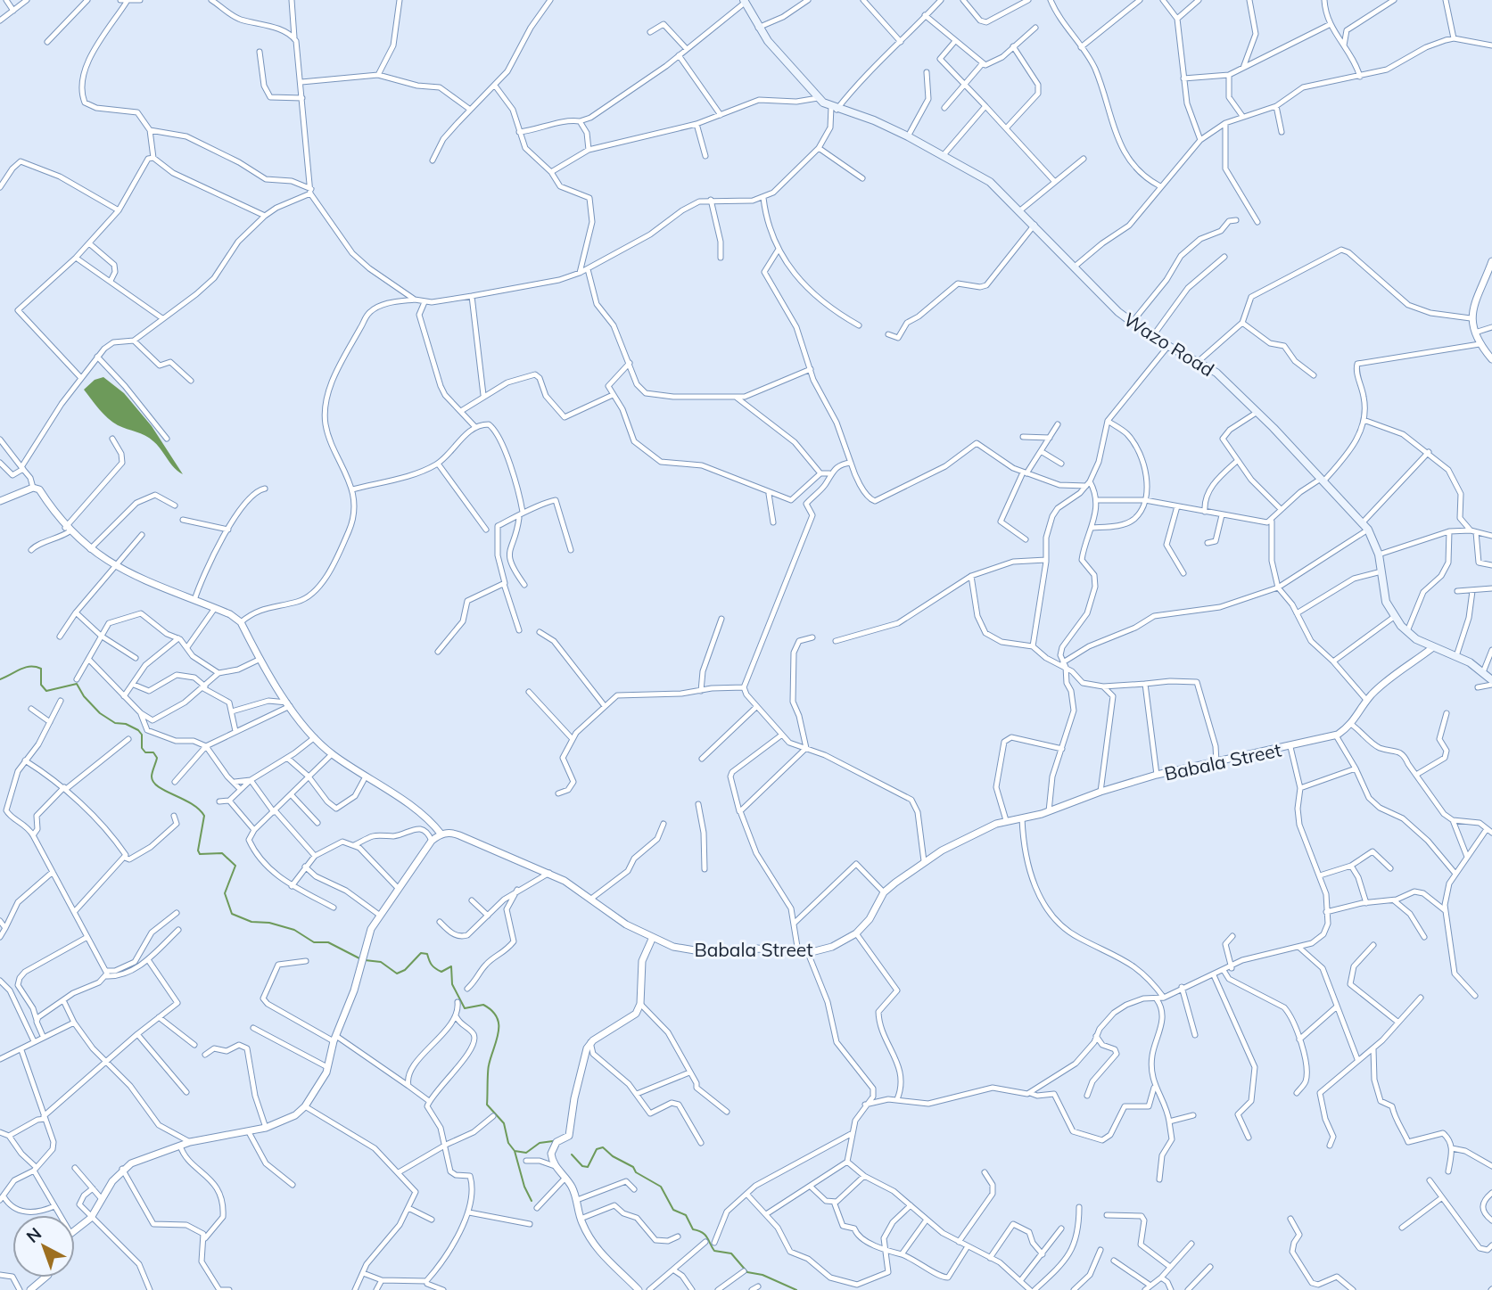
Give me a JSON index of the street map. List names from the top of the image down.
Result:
{
  "streets": {
    "main road": ["Wazo Road"],
    "street": ["Babala Street"]
  },
  "crossings": [
    ["Wazo Road", "Babala Street"]
  ],
  "north": "top left"
}
